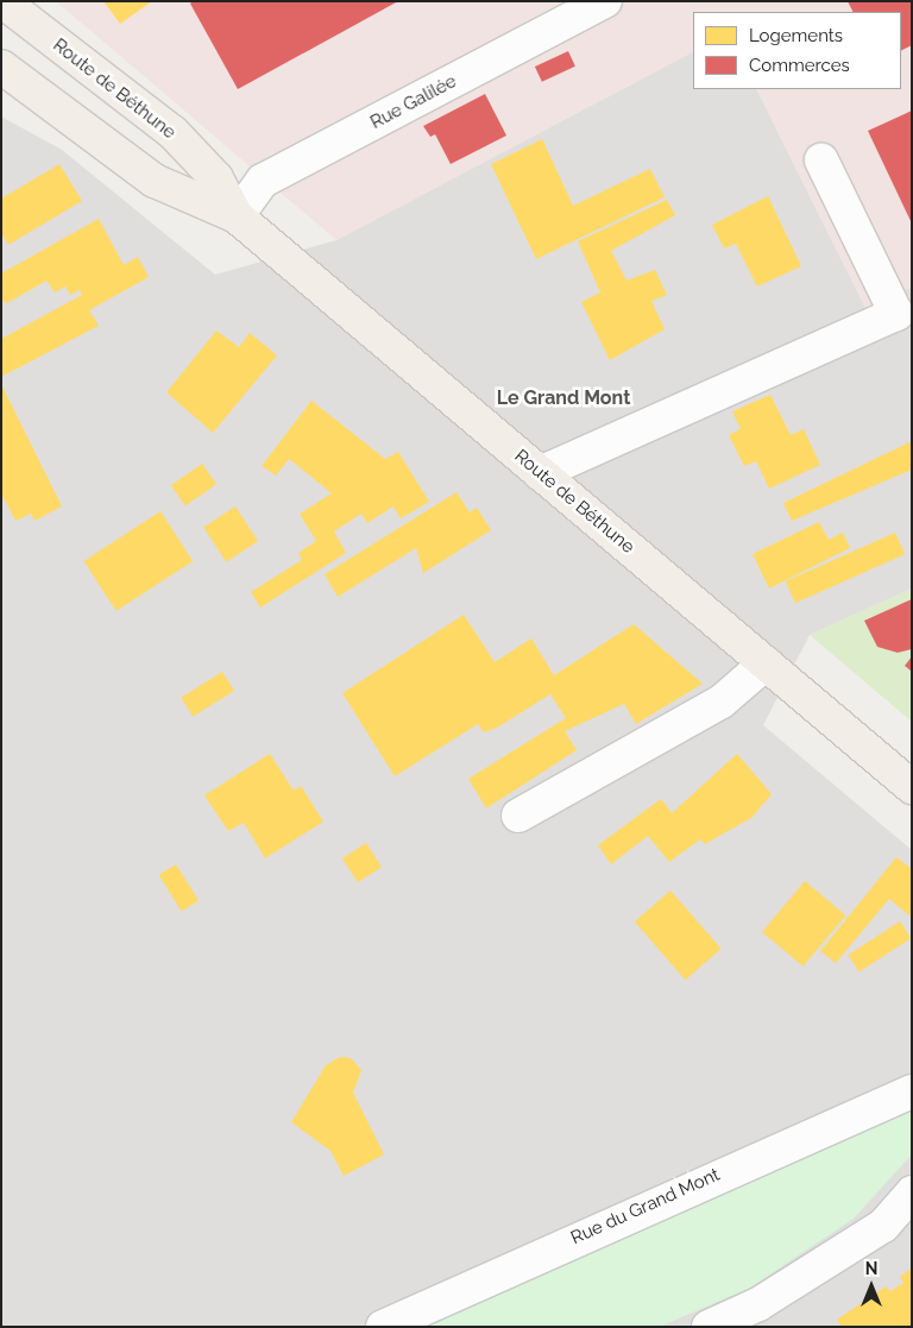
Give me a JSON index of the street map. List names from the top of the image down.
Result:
{
  "streets": {
    "main road": ["Route de Béthune"],
    "street": ["Rue Galilée", "Rue du Grand Mont"]
  },
  "crossings": [
    ["Route de Béthune", "Rue Galilée"]
  ],
  "districts": ["Le Grand Mont"],
  "legend": ["Logements", "Commerces"],
  "north": "top"
}
